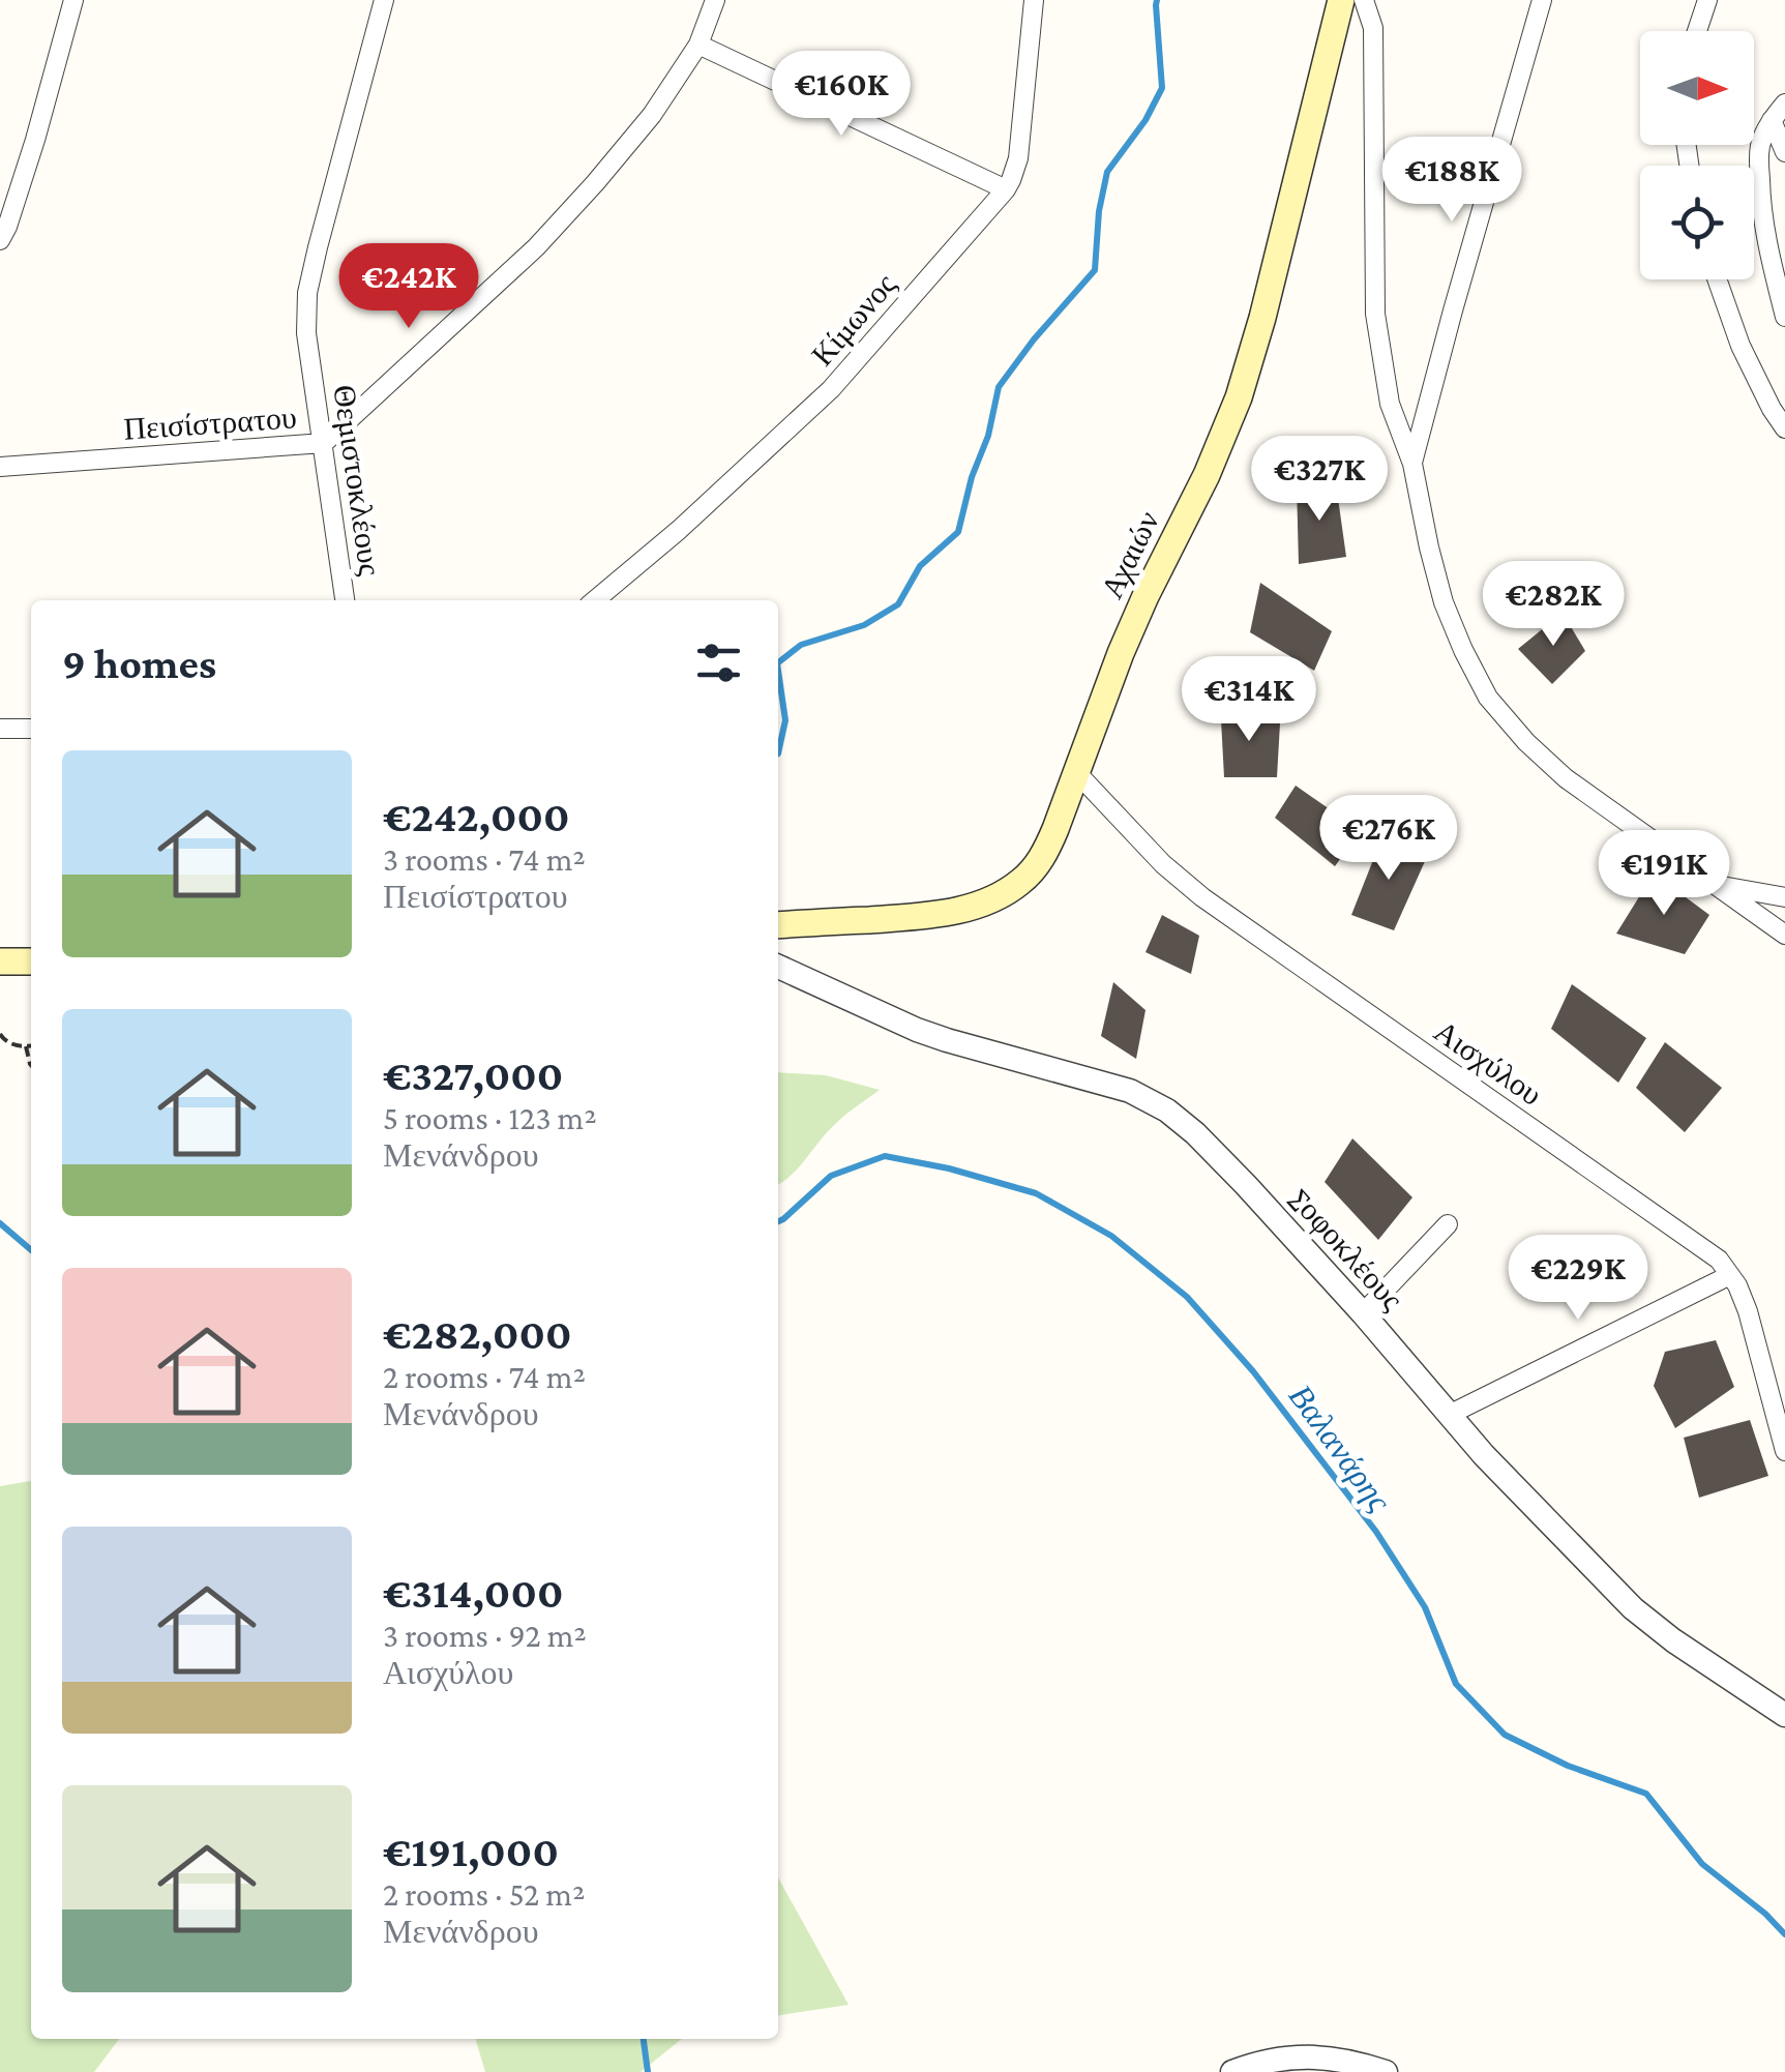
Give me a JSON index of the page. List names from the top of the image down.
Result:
{
  "streets": {
    "main road": ["Αχαιών"],
    "street": [
      "Κίμωνος",
      "Πεισίστρατου",
      "Θεμιστοκλέους",
      "Αισχύλου",
      "Σοφοκλέους"
    ]
  },
  "crossings": [
    ["Πεισίστρατου", "Θεμιστοκλέους"],
    ["Αχαιών", "Αισχύλου"]
  ],
  "water": ["Βαλανάρης"],
  "north": "right",
  "page": {
    "price": [
      "€160K",
      "€188K",
      "€242K",
      "€327K",
      "€282K",
      "€314K",
      "€276K",
      "€191K",
      "€229K"
    ],
    "heading": "9 homes",
    "list": [
      {
        "name": "€242,000",
        "note": "3 rooms · 74 m² · Πεισίστρατου"
      },
      {
        "name": "€327,000",
        "note": "5 rooms · 123 m² · Μενάνδρου"
      },
      {
        "name": "€282,000",
        "note": "2 rooms · 74 m² · Μενάνδρου"
      },
      {
        "name": "€314,000",
        "note": "3 rooms · 92 m² · Αισχύλου"
      },
      {
        "name": "€191,000",
        "note": "2 rooms · 52 m² · Μενάνδρου"
      }
    ]
  }
}
